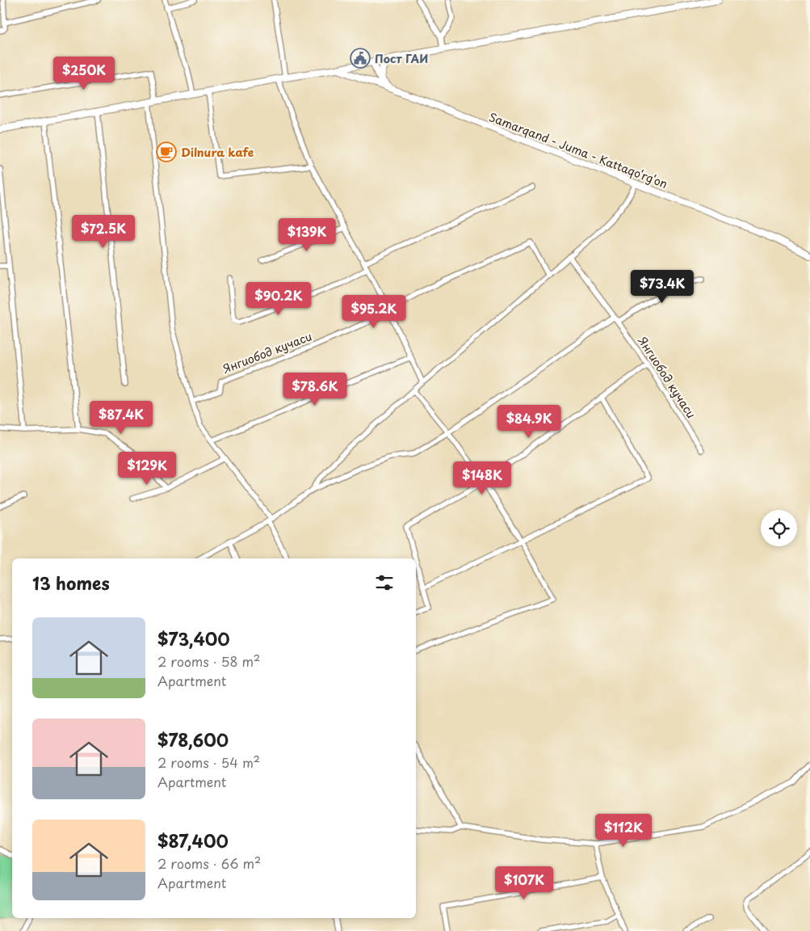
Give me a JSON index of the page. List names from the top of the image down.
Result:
{
  "streets": {
    "main road": ["Samarqand - Juma - Kattaqo‘rg‘on"],
    "street": ["Янгиобод кучаси"]
  },
  "places": {
    "public building": ["Пост ГАИ"],
    "cafe": ["Dilnura kafe"]
  },
  "page": {
    "price": [
      "$250K",
      "$72.5K",
      "$139K",
      "$73.4K",
      "$90.2K",
      "$95.2K",
      "$78.6K",
      "$87.4K",
      "$84.9K",
      "$129K",
      "$148K",
      "$112K",
      "$107K"
    ],
    "heading": "13 homes",
    "list": [
      {
        "name": "$73,400",
        "note": "2 rooms · 58 m² · Apartment"
      },
      {
        "name": "$78,600",
        "note": "2 rooms · 54 m² · Apartment"
      },
      {
        "name": "$87,400",
        "note": "2 rooms · 66 m² · Apartment"
      }
    ]
  }
}
